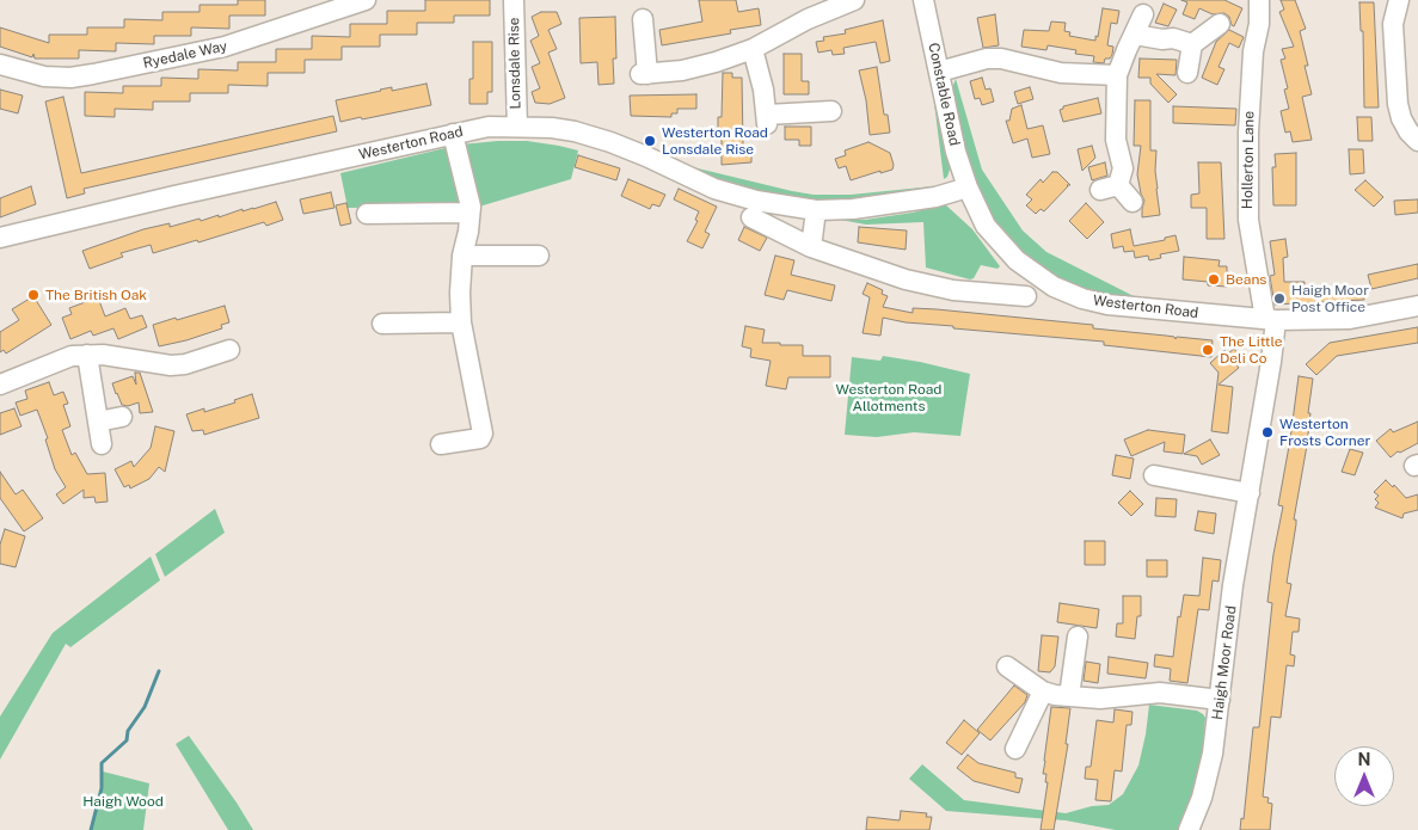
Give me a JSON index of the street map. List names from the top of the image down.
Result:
{
  "streets": {
    "street": [
      "Ryedale Way",
      "Lonsdale Rise",
      "Constable Road",
      "Westerton Road",
      "Hollerton Lane",
      "Haigh Moor Road"
    ]
  },
  "crossings": [
    ["Lonsdale Rise", "Westerton Road"],
    ["Constable Road", "Westerton Road"],
    ["Westerton Road", "Hollerton Lane"],
    ["Westerton Road", "Haigh Moor Road"],
    ["Hollerton Lane", "Haigh Moor Road"]
  ],
  "parks": ["Westerton Road Allotments", "Haigh Wood"],
  "places": [
    "Westerton Road Lonsdale Rise",
    "Beans",
    "The British Oak",
    "Haigh Moor Post Office",
    "The Little Deli Co",
    "Westerton Frosts Corner"
  ],
  "north": "top"
}
